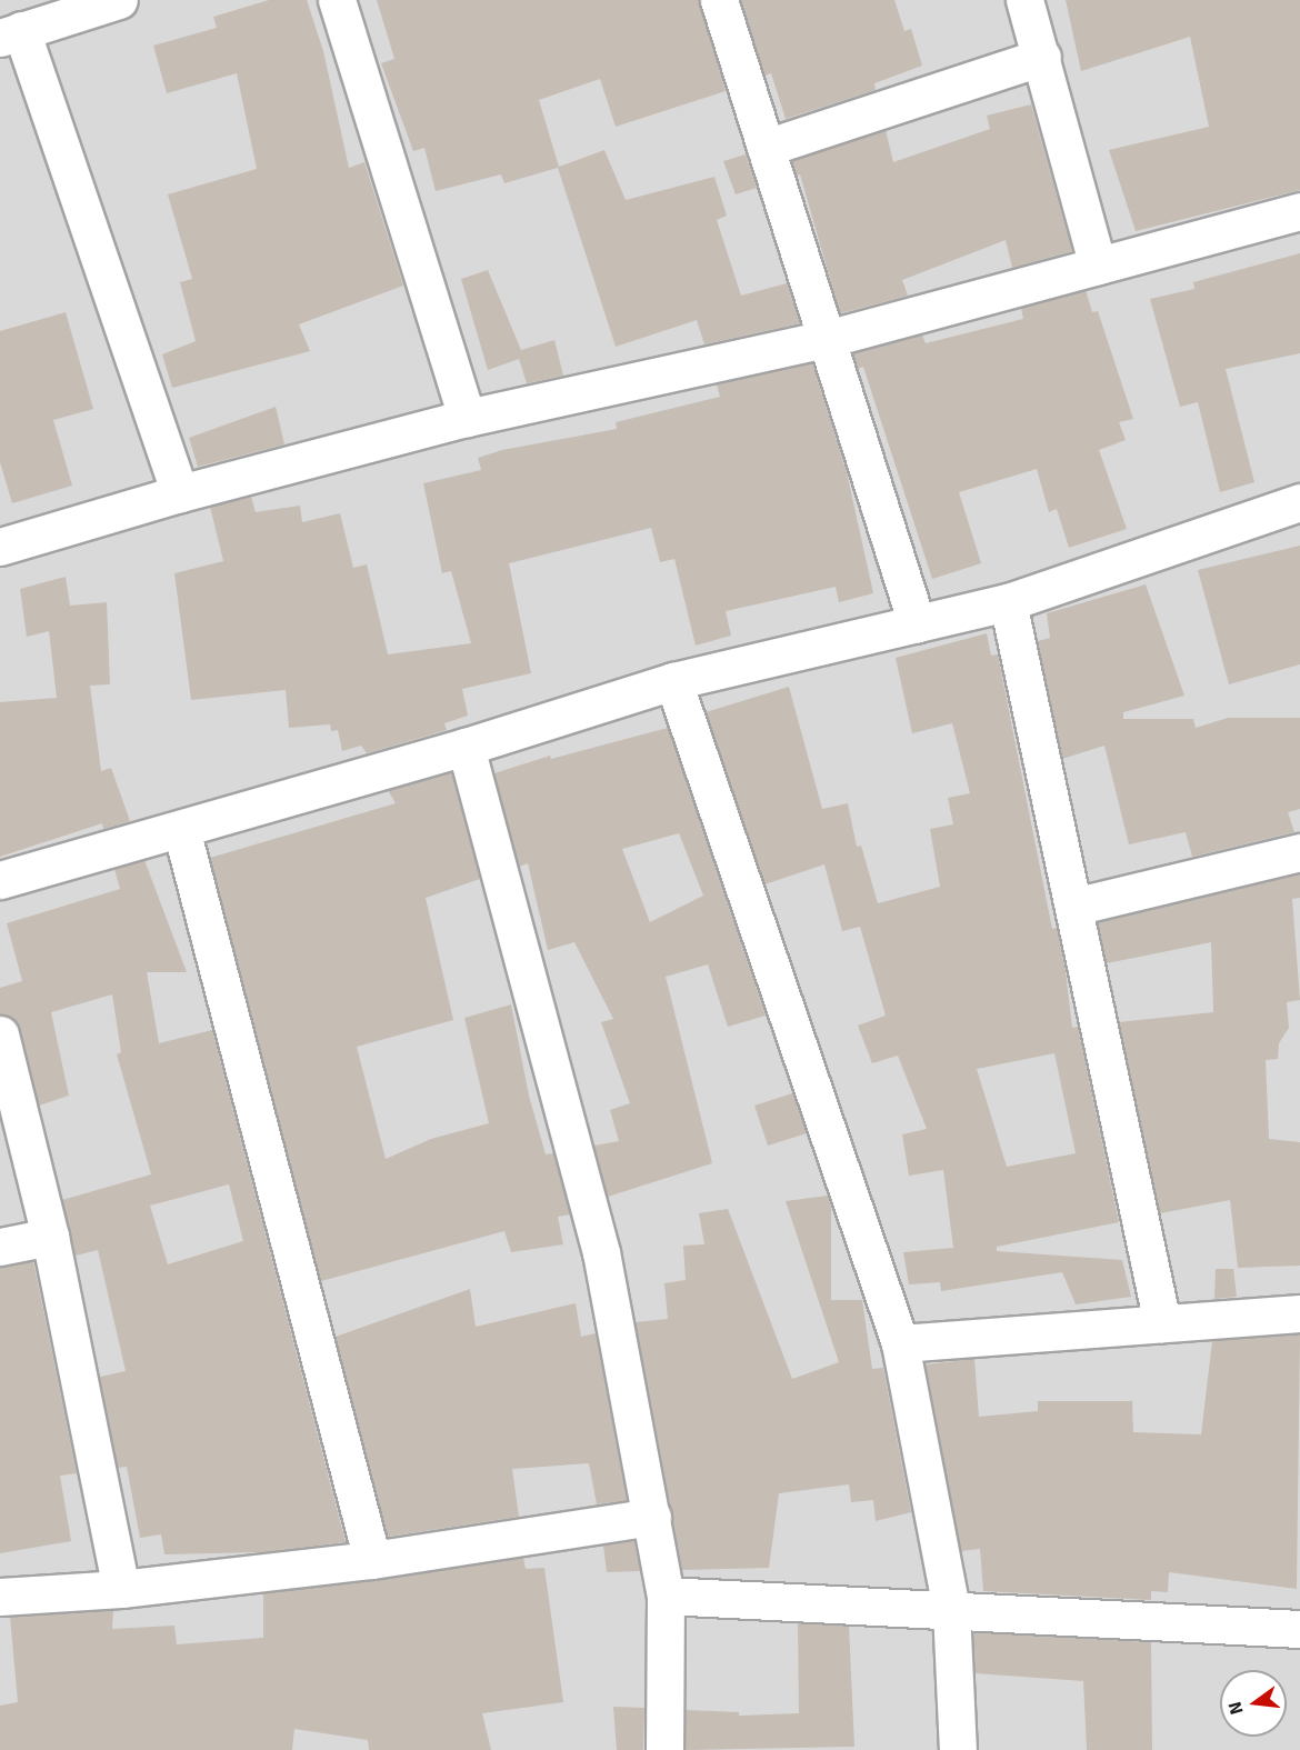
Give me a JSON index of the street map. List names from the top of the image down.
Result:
{
  "north": "left"
}
